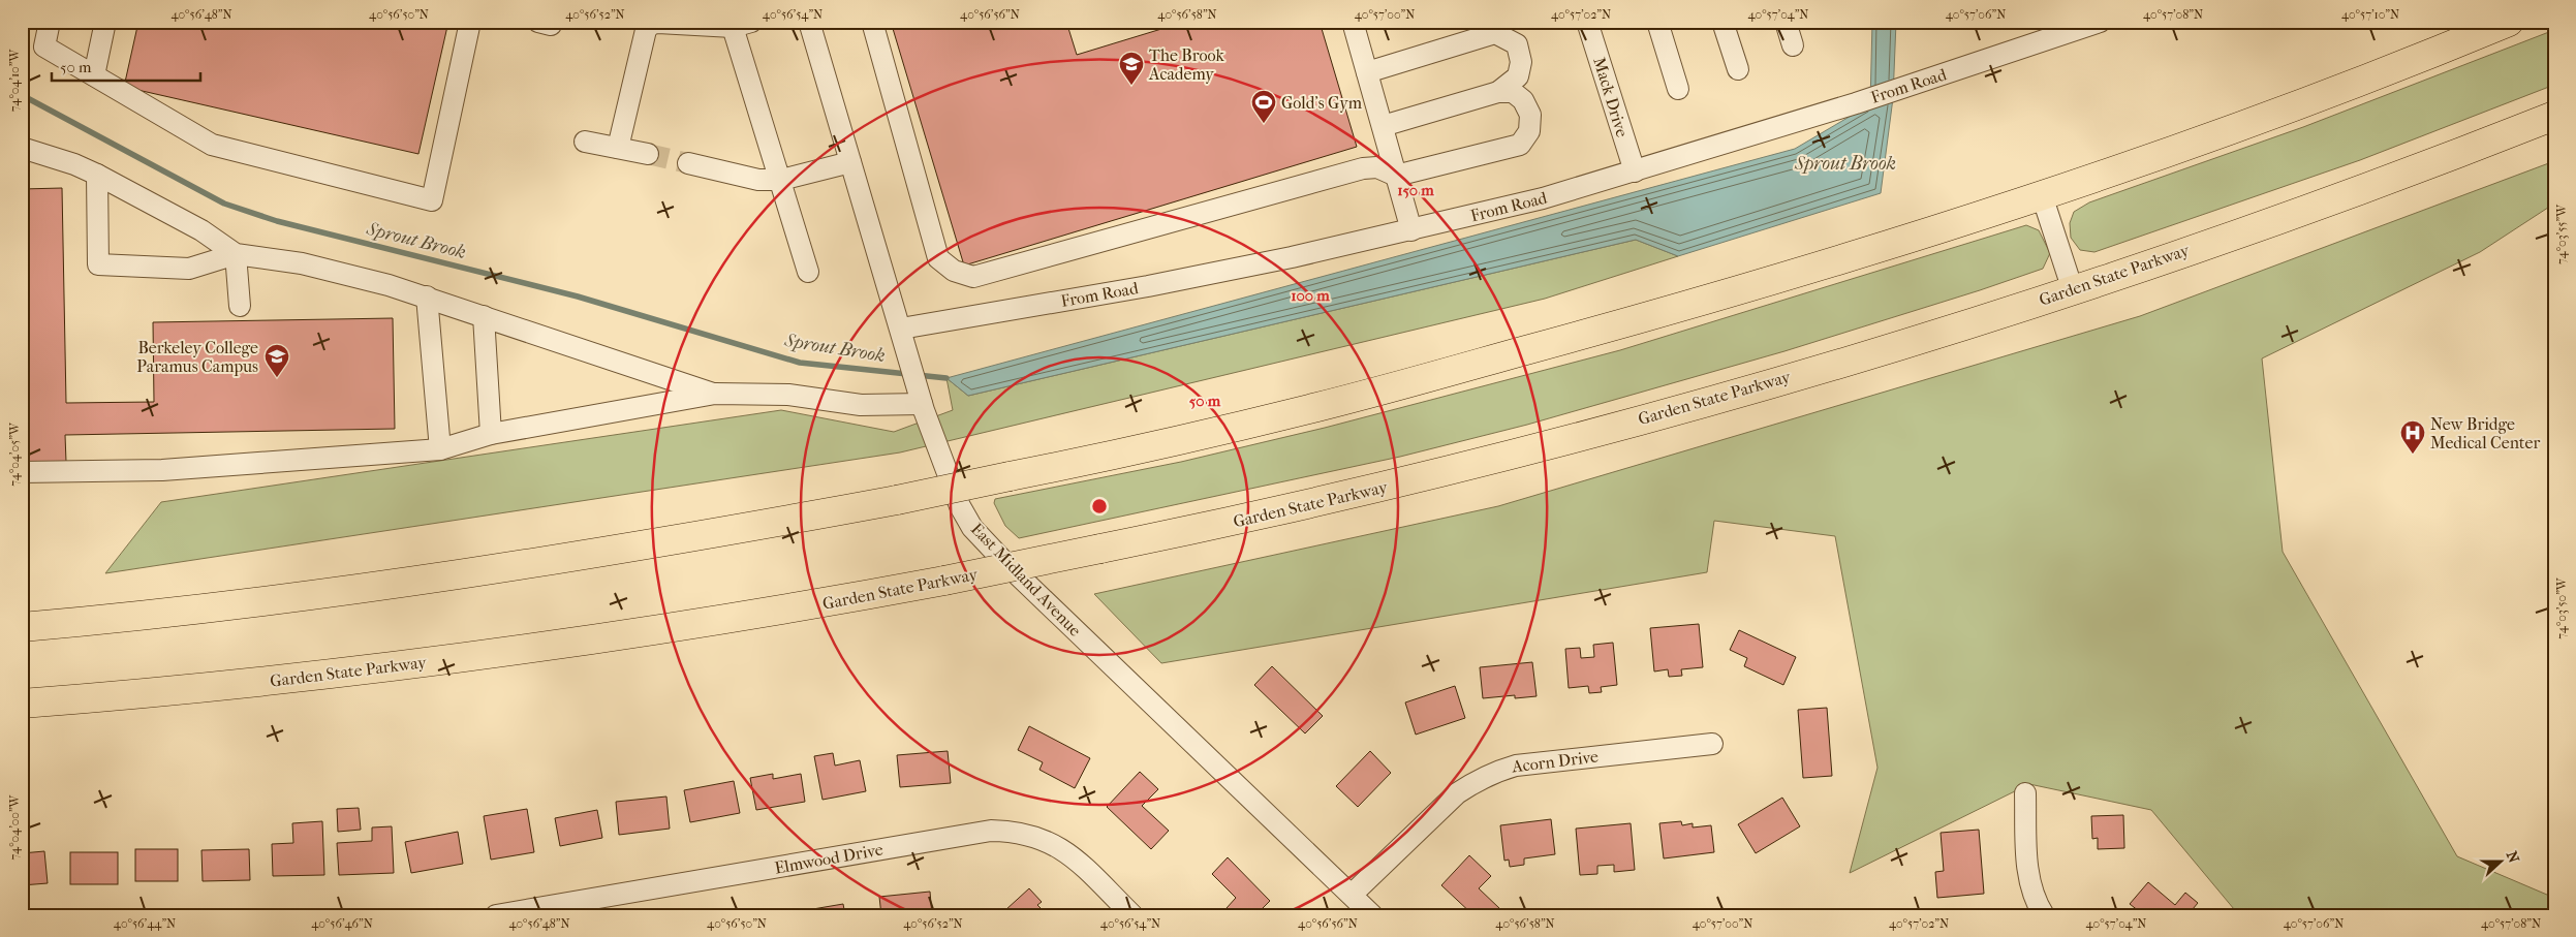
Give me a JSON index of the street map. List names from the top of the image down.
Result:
{
  "streets": {
    "highway": ["Garden State Parkway"],
    "street": [
      "From Road",
      "Mack Drive",
      "East Midland Avenue",
      "Acorn Drive",
      "Elmwood Drive"
    ]
  },
  "crossings": [
    ["From Road", "Mack Drive"],
    ["From Road", "East Midland Avenue"],
    ["East Midland Avenue", "Acorn Drive"]
  ],
  "water": ["Sprout Brook"],
  "places": {
    "school or university": ["The Brook Academy", "Berkeley College Paramus Campus"],
    "sports": ["Gold's Gym"],
    "hospital": ["New Bridge Medical Center"]
  },
  "scale_bar": "50 m",
  "north": "right",
  "coordinates": [
    "40°56'48\"N",
    "40°56'50\"N",
    "40°56'52\"N",
    "40°56'54\"N",
    "40°56'56\"N",
    "40°56'58\"N",
    "40°57'00\"N",
    "40°57'02\"N",
    "40°57'04\"N",
    "40°57'06\"N",
    "40°57'08\"N",
    "40°57'10\"N",
    "74°04'10\"W",
    "74°03'55\"W",
    "74°04'05\"W",
    "74°03'50\"W",
    "74°04'00\"W",
    "40°56'44\"N",
    "40°56'46\"N"
  ],
  "rings": ["150 m", "100 m", "50 m"]
}
